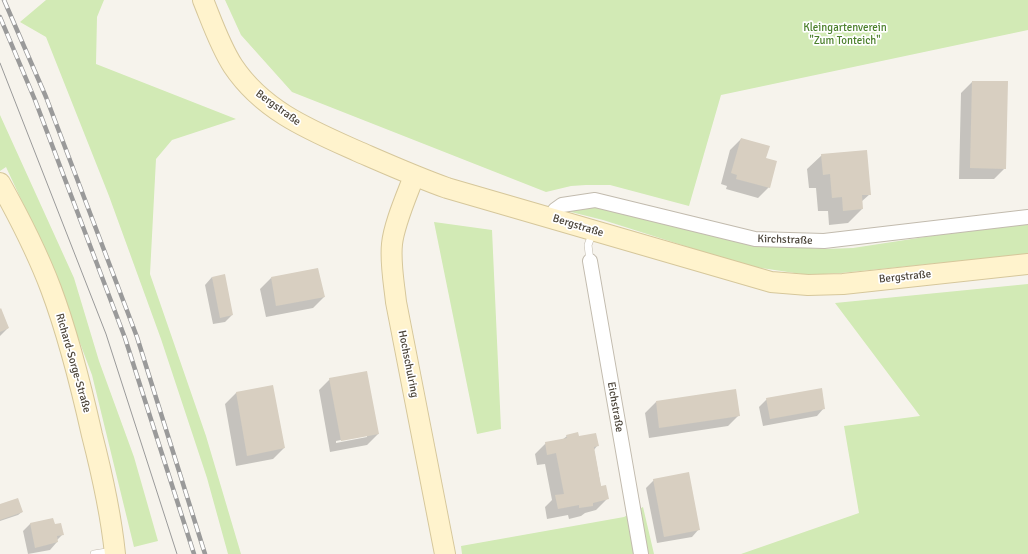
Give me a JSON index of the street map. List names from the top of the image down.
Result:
{
  "streets": {
    "street": [
      "Bergstraße",
      "Kirchstraße",
      "Richard-Sorge-Straße",
      "Hochschulring",
      "Eichstraße"
    ]
  },
  "crossings": [
    ["Bergstraße", "Kirchstraße"],
    ["Bergstraße", "Hochschulring"]
  ],
  "parks": ["Kleingartenverein \"Zum Tonteich\""]
}
